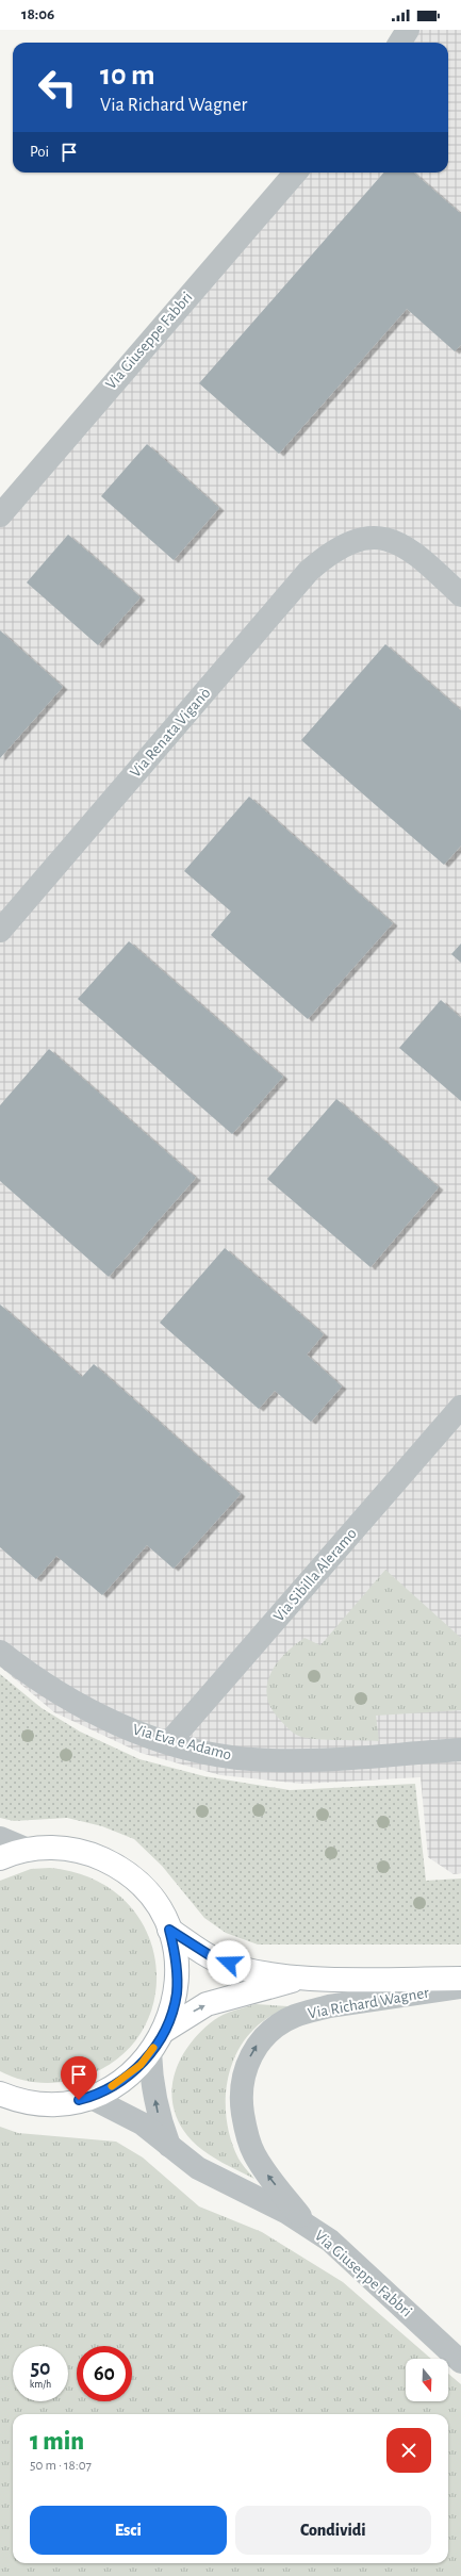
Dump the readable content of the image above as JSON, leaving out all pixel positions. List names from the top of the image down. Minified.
{"streets":{"main road":["Via Richard Wagner"],"street":["Via Giuseppe Fabbri","Via Renata Viganò","Via Sibilla Aleramo","Via Eva e Adamo"]},"crossings":[["Via Giuseppe Fabbri","Via Richard Wagner"],["Via Sibilla Aleramo","Via Eva e Adamo"]],"north":"bottom","page":{"status":"18:06","turn":["10 m","Via Richard Wagner"],"then":"Poi","speed":"50 km/h","limit":"60","heading":["1 min","50 m · 18:07"],"buttons":["Esci","Condividi"]}}
